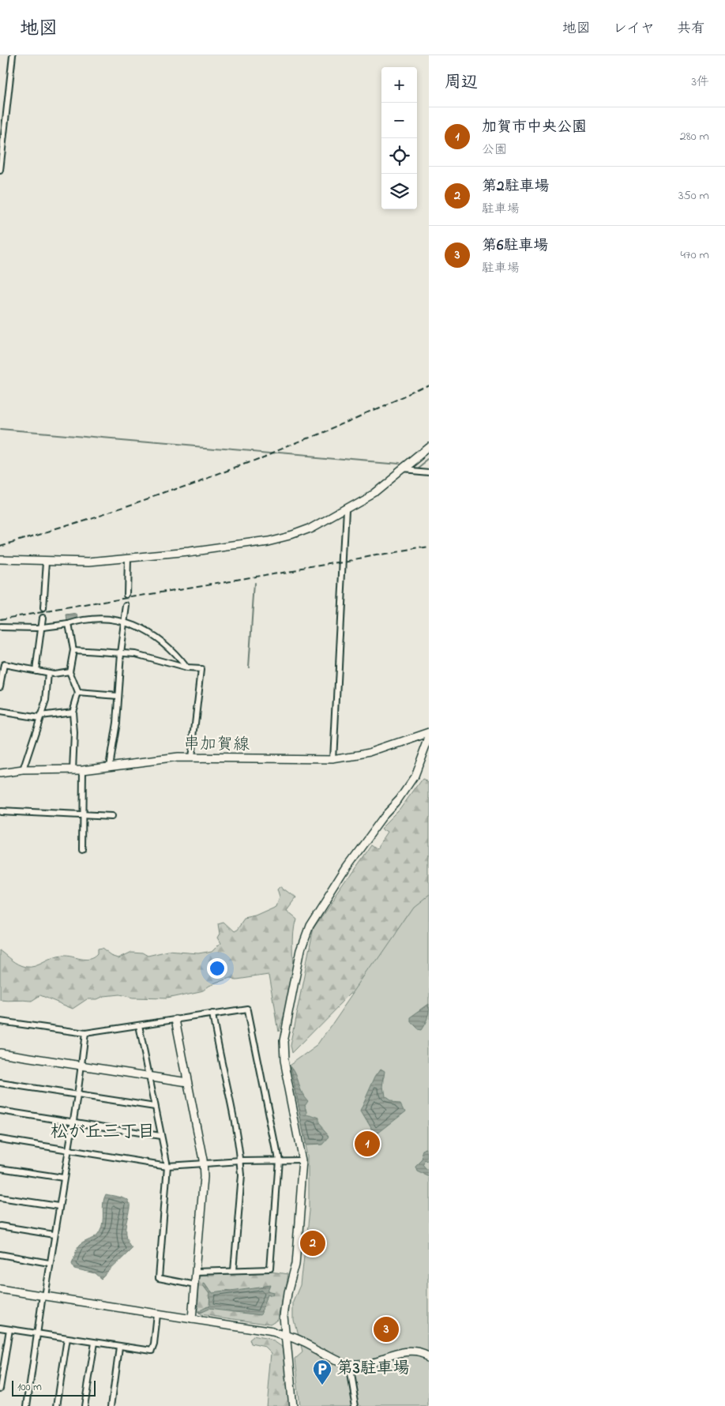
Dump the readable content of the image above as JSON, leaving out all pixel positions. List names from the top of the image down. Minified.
{"streets":{"street":["串加賀線"]},"districts":["松が丘三丁目"],"places":{"parking":["第3駐車場"]},"scale_bar":"100 m","page":{"header":"地図","nav":["地図","レイヤ","共有"],"heading":["周辺","3件"],"map_buttons":["+","−"],"list":[{"mark":"1","name":"加賀市中央公園","note":"公園","value":"280 m"},{"mark":"2","name":"第2駐車場","note":"駐車場","value":"350 m"},{"mark":"3","name":"第6駐車場","note":"駐車場","value":"470 m"}],"pins":["1","2","3"],"scale":"100 m"}}
